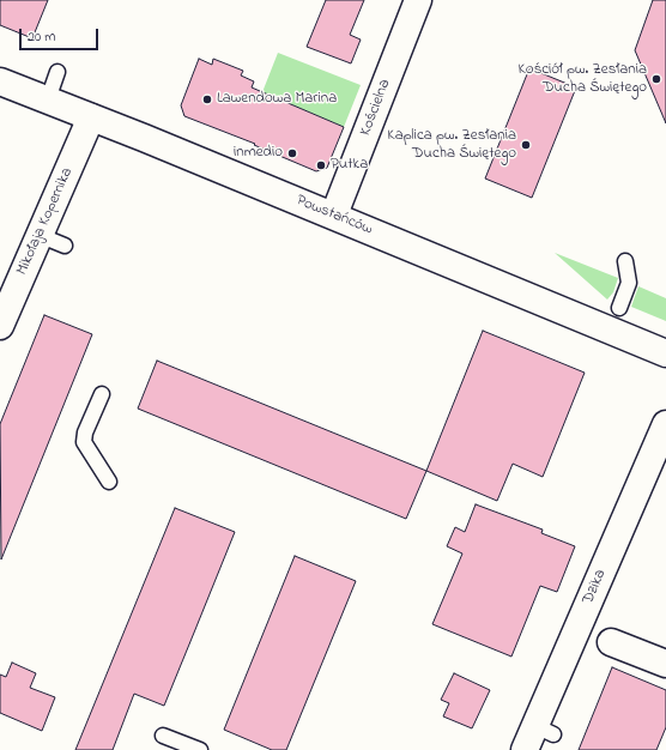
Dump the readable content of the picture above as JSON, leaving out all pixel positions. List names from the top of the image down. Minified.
{"streets":{"street":["Kościelna","Powstańców","Mikołaja Kopernika","Dzika"]},"crossings":[["Kościelna","Powstańców"],["Powstańców","Mikołaja Kopernika"]],"places":["Kościół pw. Zesłania Ducha Świętego","Lawendowa Marina","Kaplica pw. Zesłania Ducha Świętego","inmedio","Putka"],"scale_bar":"20 m"}
